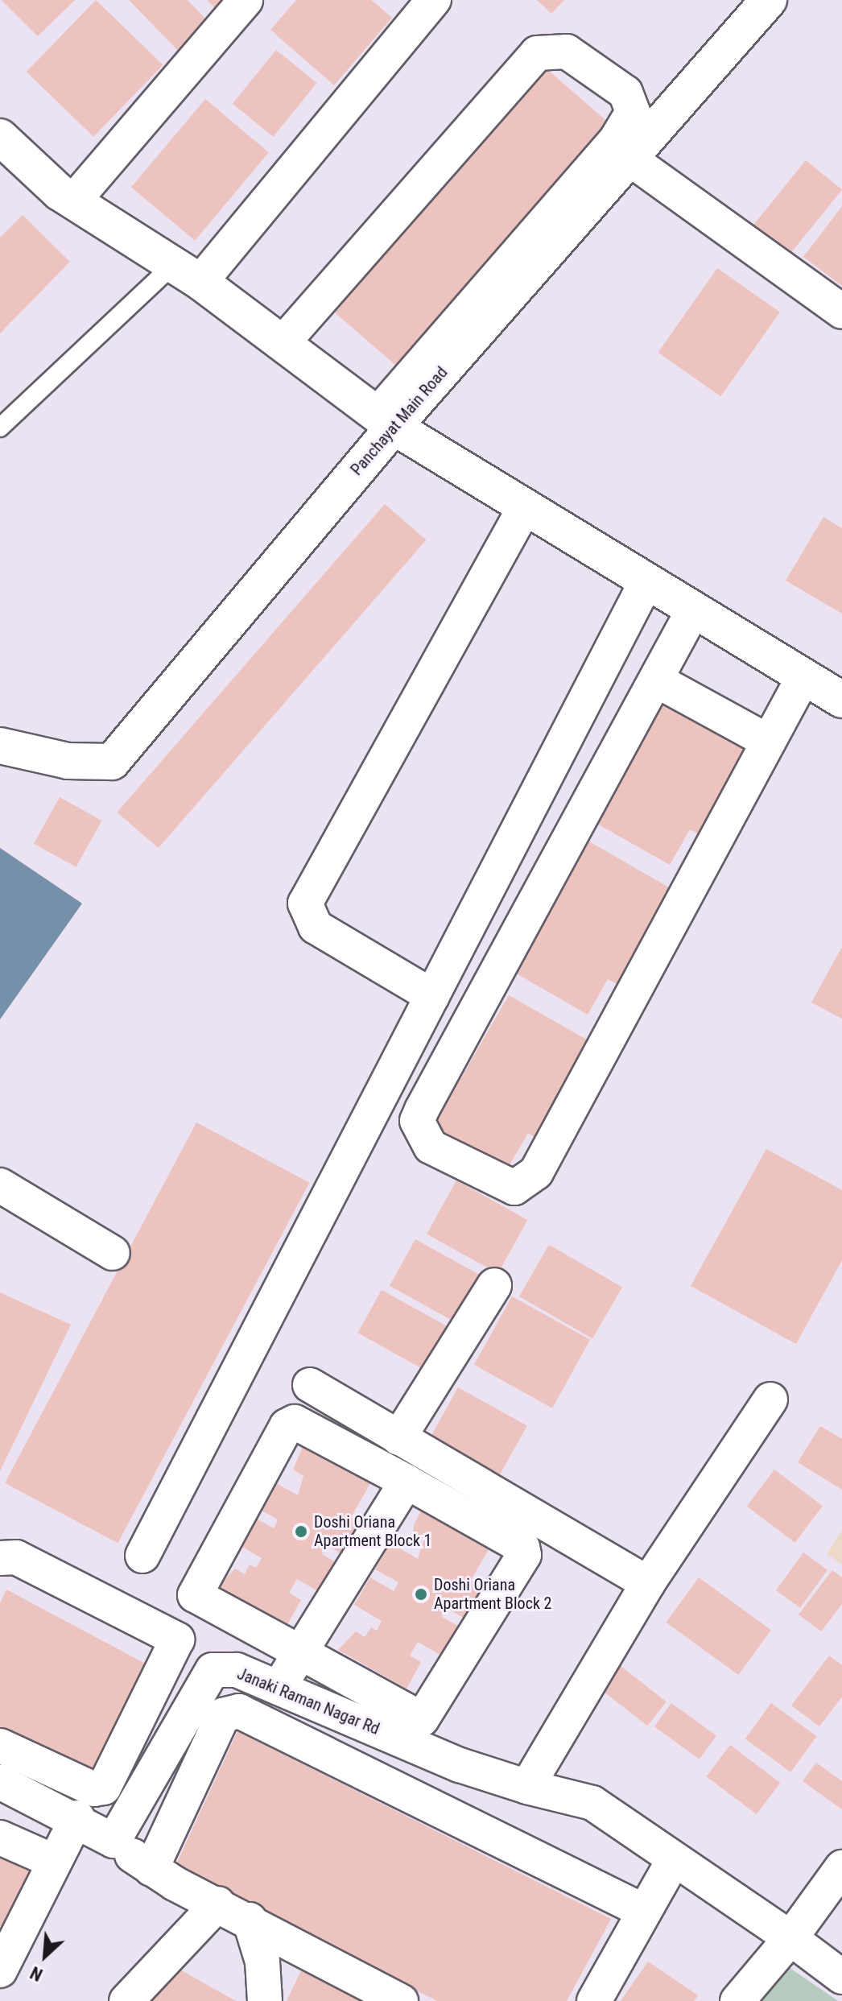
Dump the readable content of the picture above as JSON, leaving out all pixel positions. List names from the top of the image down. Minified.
{"streets":{"street":["Panchayat Main Road","Janaki Raman Nagar Rd"]},"places":["Doshi Oriana Apartment Block 1","Doshi Oriana Apartment Block 2"],"north":"bottom left"}
